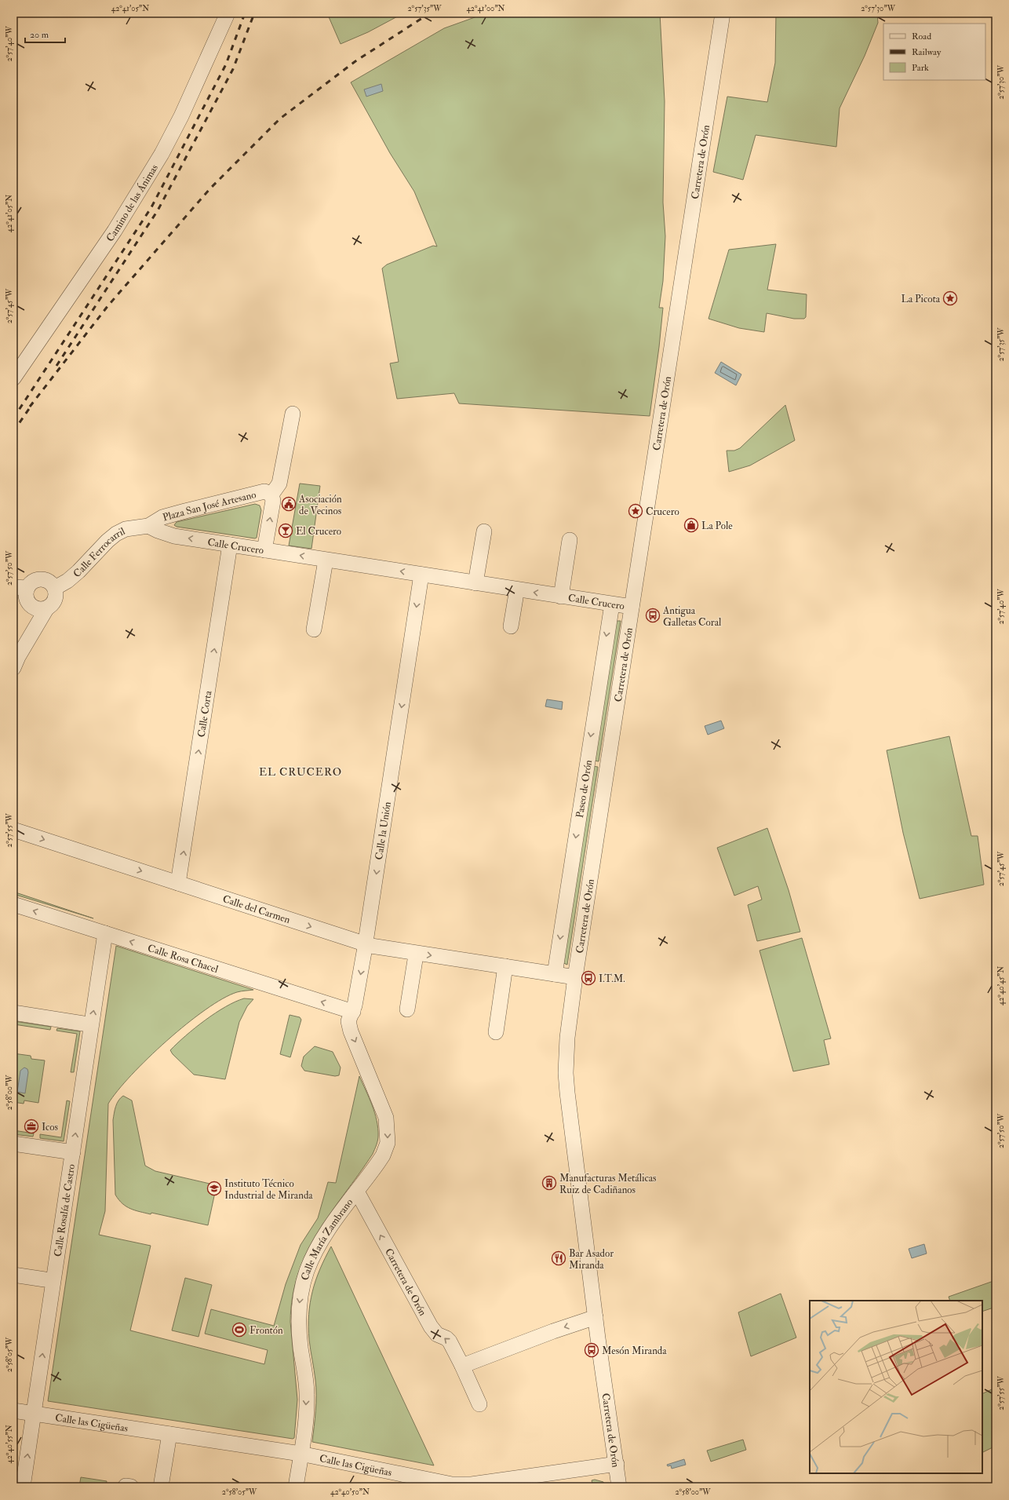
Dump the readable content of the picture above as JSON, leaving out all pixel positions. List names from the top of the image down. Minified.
{"streets":{"street":["Carretera de Orón","Camino de las Ánimas","Plaza San José Artesano","Calle Crucero","Calle Ferrocarril","Calle Corta","Paseo de Orón","Calle la Unión","Calle del Carmen","Calle Rosa Chacel","Calle Rosalía de Castro","Calle María Zambrano","Calle las Cigüeñas"]},"crossings":[["Carretera de Orón","Calle Crucero"],["Carretera de Orón","Calle del Carmen"],["Carretera de Orón","Calle María Zambrano"],["Carretera de Orón","Calle las Cigüeñas"],["Plaza San José Artesano","Calle Crucero"],["Plaza San José Artesano","Calle Ferrocarril"],["Calle Crucero","Calle Ferrocarril"],["Calle Crucero","Calle Corta"],["Calle Crucero","Paseo de Orón"],["Calle Crucero","Calle la Unión"],["Calle Corta","Calle del Carmen"],["Paseo de Orón","Calle del Carmen"],["Calle la Unión","Calle del Carmen"],["Calle la Unión","Calle Rosa Chacel"],["Calle la Unión","Calle María Zambrano"],["Calle Rosa Chacel","Calle Rosalía de Castro"],["Calle Rosa Chacel","Calle María Zambrano"],["Calle Rosalía de Castro","Calle las Cigüeñas"],["Calle María Zambrano","Calle las Cigüeñas"]],"one_way":["Calle Crucero","Calle Corta","Paseo de Orón","Calle del Carmen","Calle Rosa Chacel","Calle Rosalía de Castro","Calle María Zambrano"],"districts":["EL CRUCERO"],"places":{"place":["La Picota","Crucero"],"public building":["Asociación de Vecinos"],"shop":["La Pole"],"bar":["El Crucero"],"bus stop":["Antigua Galletas Coral","I.T.M.","Mesón Miranda"],"office":["Icos"],"building":["Manufacturas Metálicas Ruiz de Cadiñanos"],"school or university":["Instituto Técnico Industrial de Miranda"],"restaurant":["Bar Asador Miranda"],"sports":["Frontón"]},"legend":["Road","Railway","Park"],"scale_bar":"20 m","coordinates":["42°41'05\"N","2°57'35\"W","42°41'00\"N","2°57'30\"W","2°57'40\"W","2°57'45\"W","2°57'50\"W","2°57'55\"W","42°40'45\"N","2°58'00\"W","2°58'05\"W","42°40'55\"N","42°40'50\"N"]}
